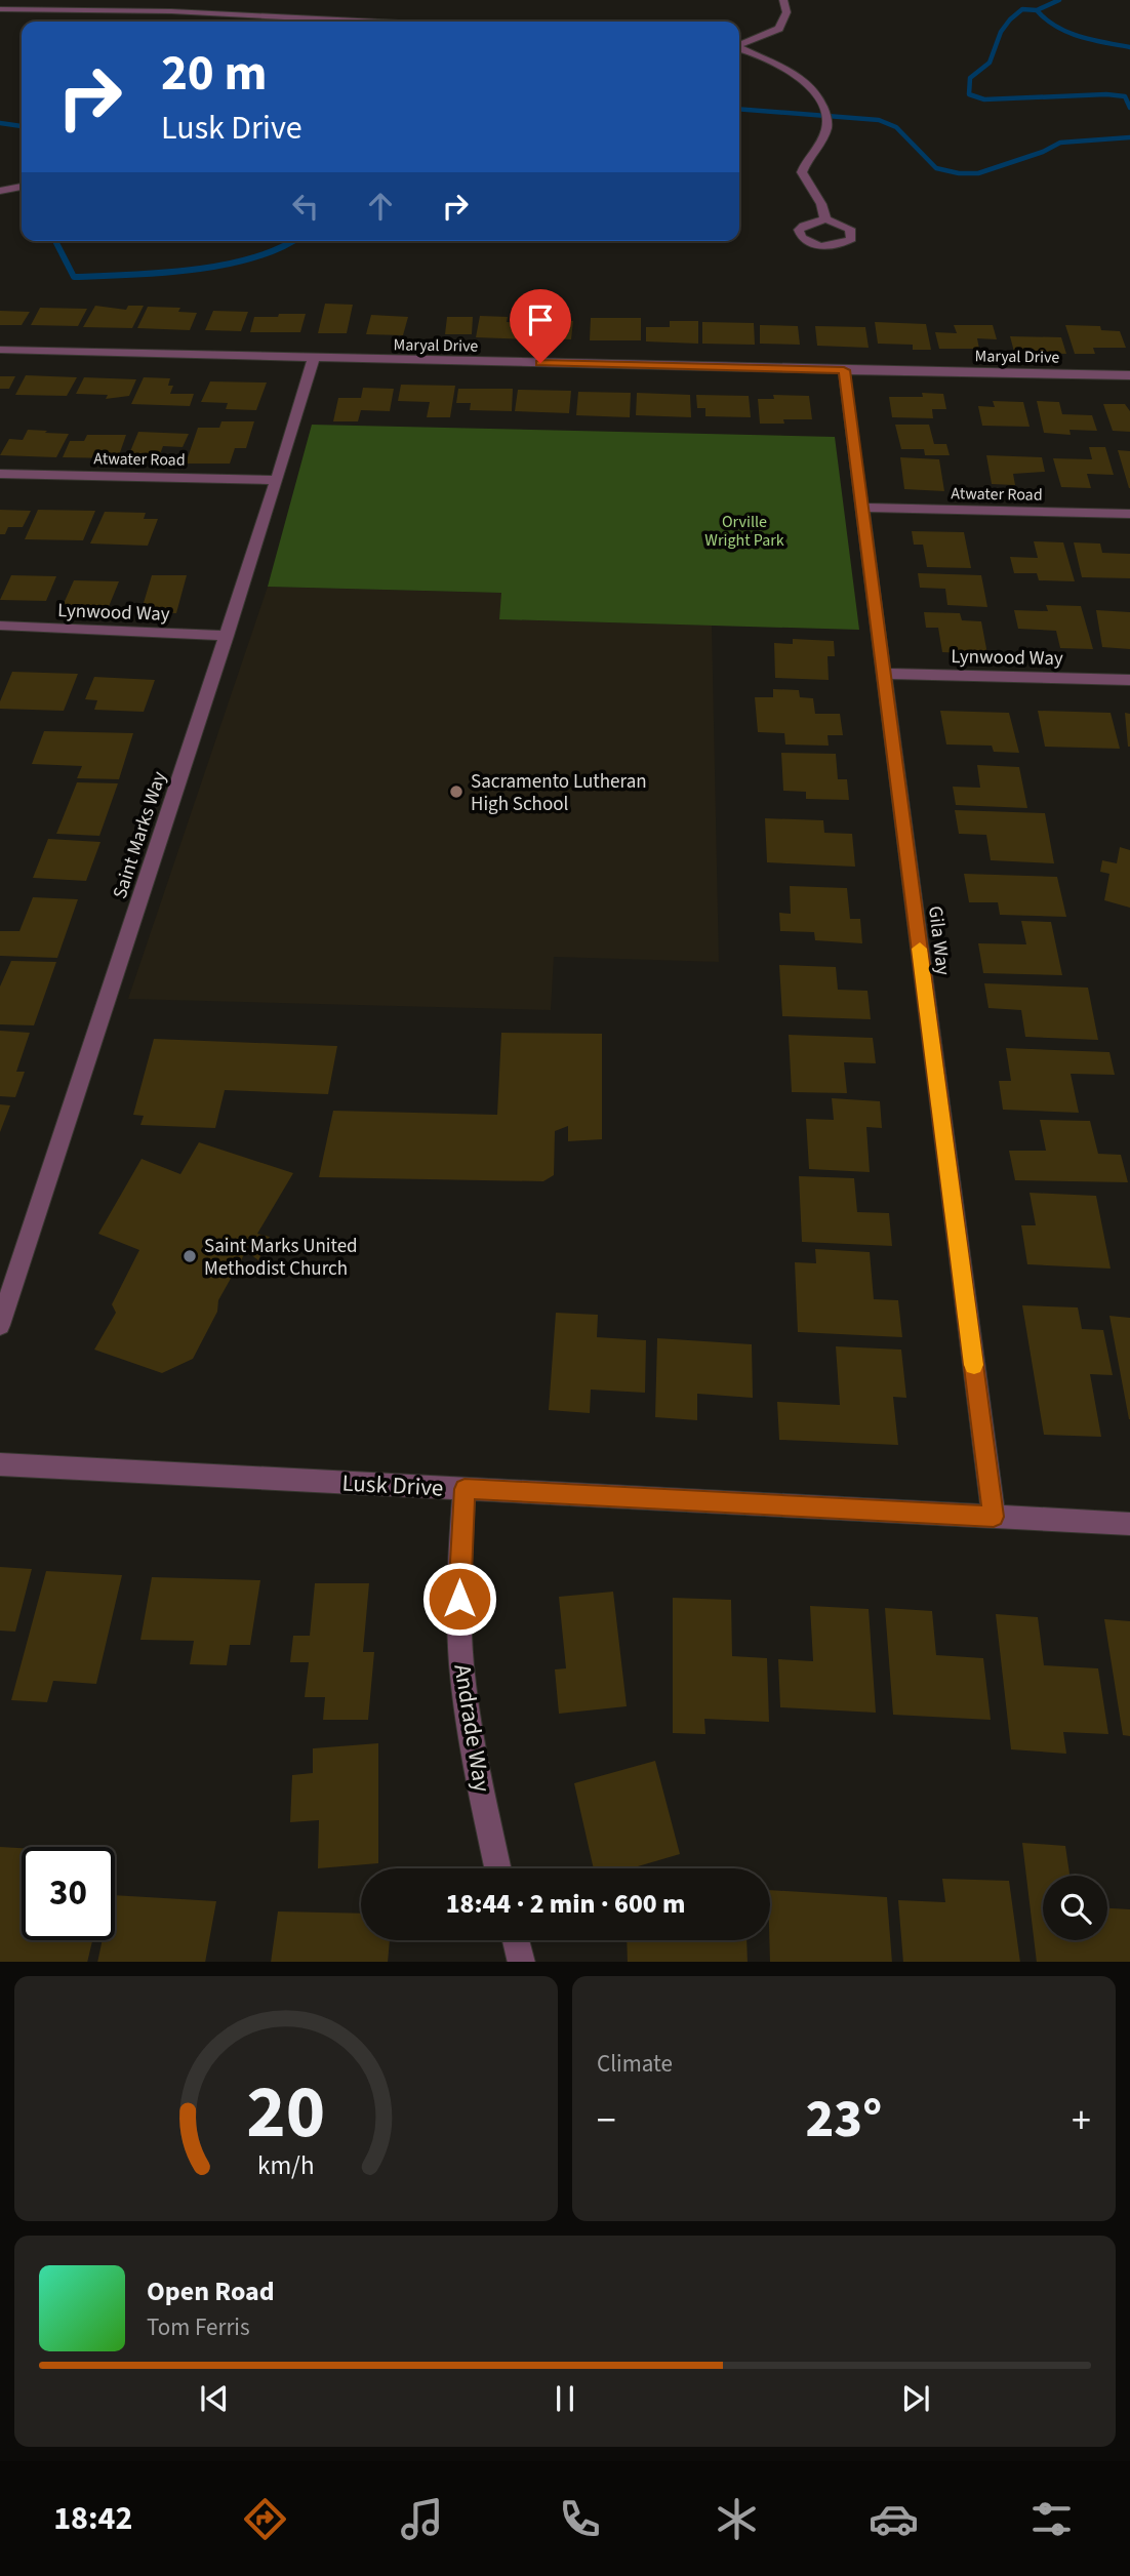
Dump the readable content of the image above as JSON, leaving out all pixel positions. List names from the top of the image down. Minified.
{"streets":{"street":["Maryal Drive","Atwater Road","Lynwood Way","Saint Marks Way","Gila Way","Lusk Drive","Andrade Way"]},"crossings":[["Maryal Drive","Saint Marks Way"],["Maryal Drive","Gila Way"],["Atwater Road","Saint Marks Way"],["Atwater Road","Gila Way"],["Lynwood Way","Saint Marks Way"],["Lynwood Way","Gila Way"],["Gila Way","Lusk Drive"],["Lusk Drive","Andrade Way"]],"parks":["Orville Wright Park"],"places":["Sacramento Lutheran High School","Saint Marks United Methodist Church"],"page":{"turn":["20 m","Lusk Drive"],"limit":"30","trip":"18:44 · 2 min · 600 m","tile":"Climate","heat":["−","23°","+"],"song":["Open Road","Tom Ferris"],"tabs":"18:42","gauge":["20","km/h"]}}
